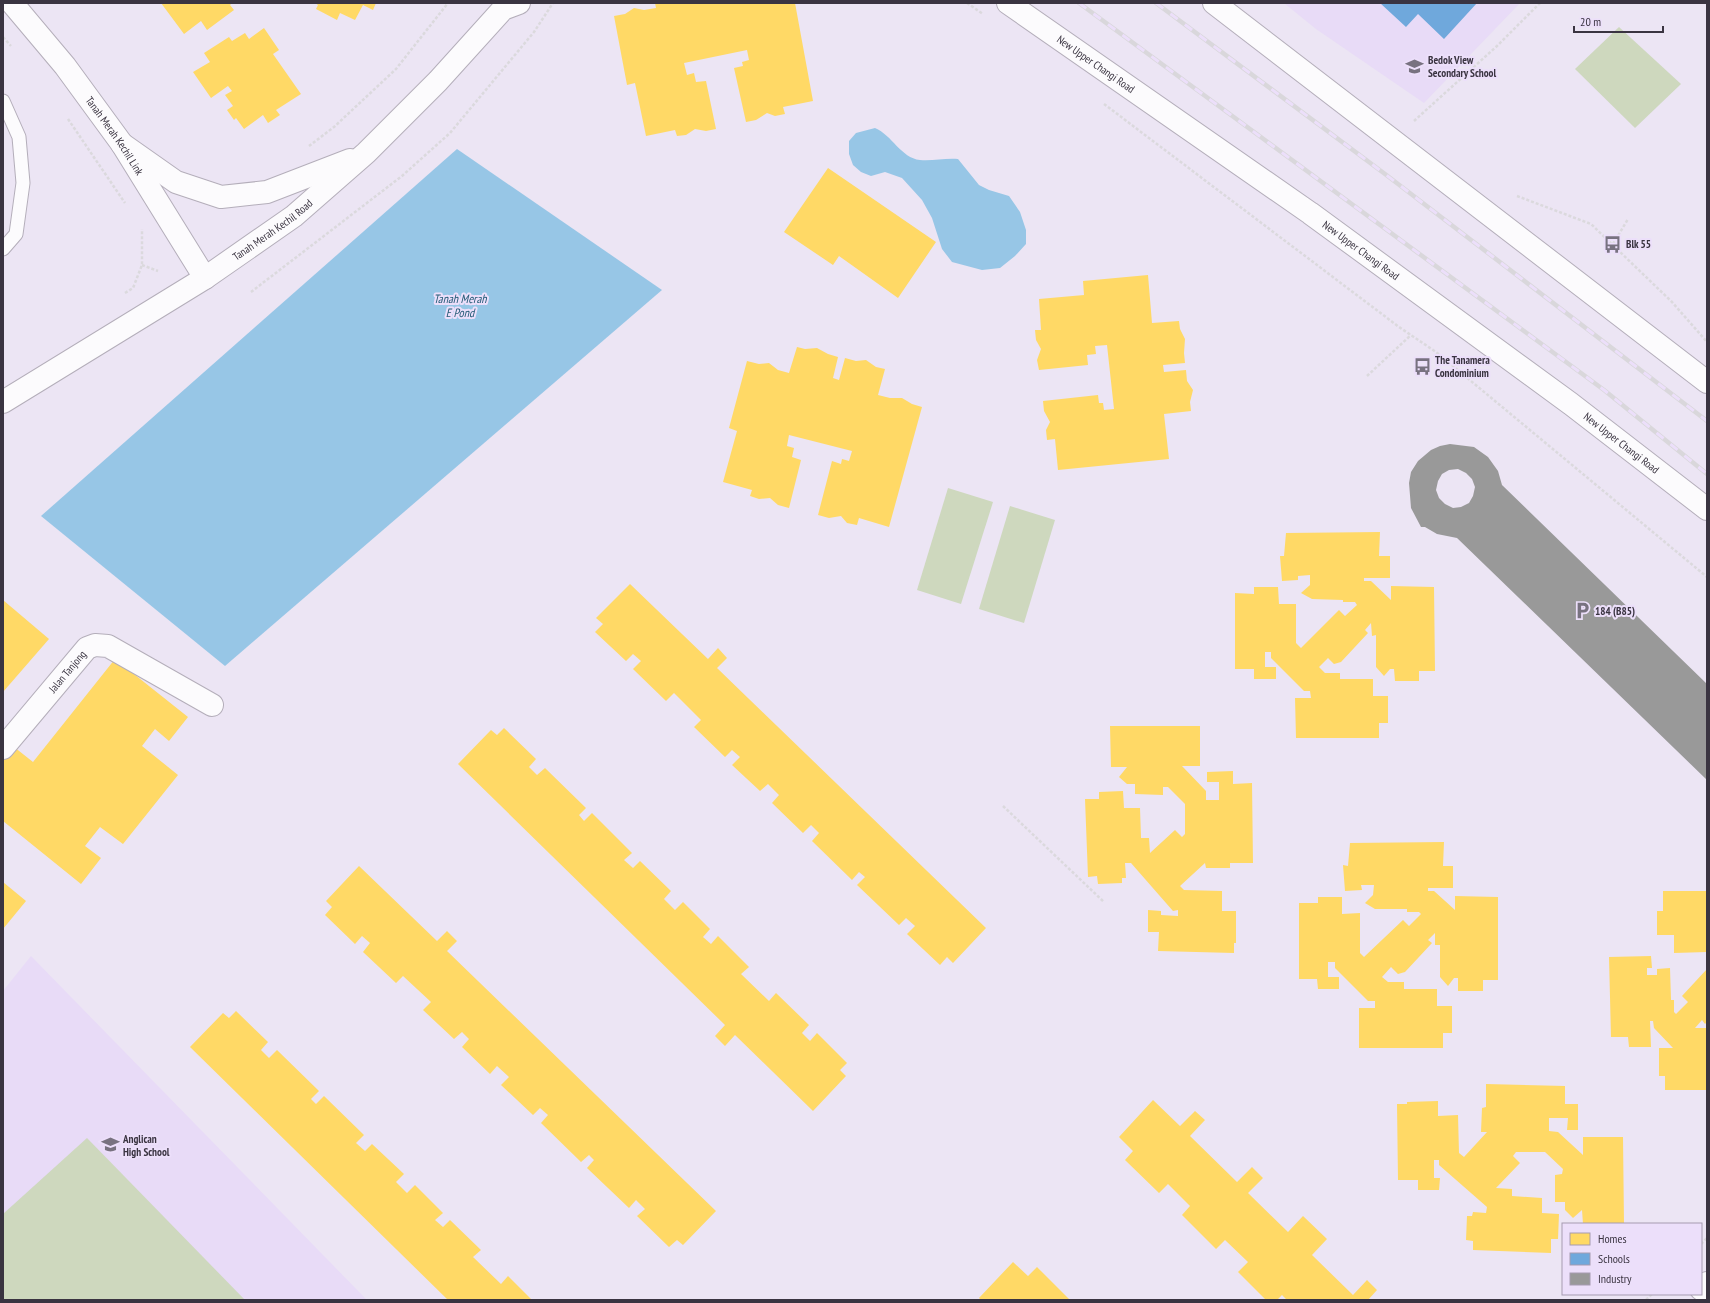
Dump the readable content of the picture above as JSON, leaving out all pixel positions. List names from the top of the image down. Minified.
{"streets":{"street":["New Upper Changi Road","Tanah Merah Kechil Link","Tanah Merah Kechil Road","Jalan Tanjong"]},"crossings":[["Tanah Merah Kechil Link","Tanah Merah Kechil Road"]],"water":["Tanah Merah E Pond"],"places":{"school or university":["Bedok View Secondary School","Anglican High School"],"bus stop":["Blk 55","The Tanamera Condominium"],"parking":["184 (B85)"]},"legend":["Homes","Schools","Industry"],"scale_bar":"20 m"}
